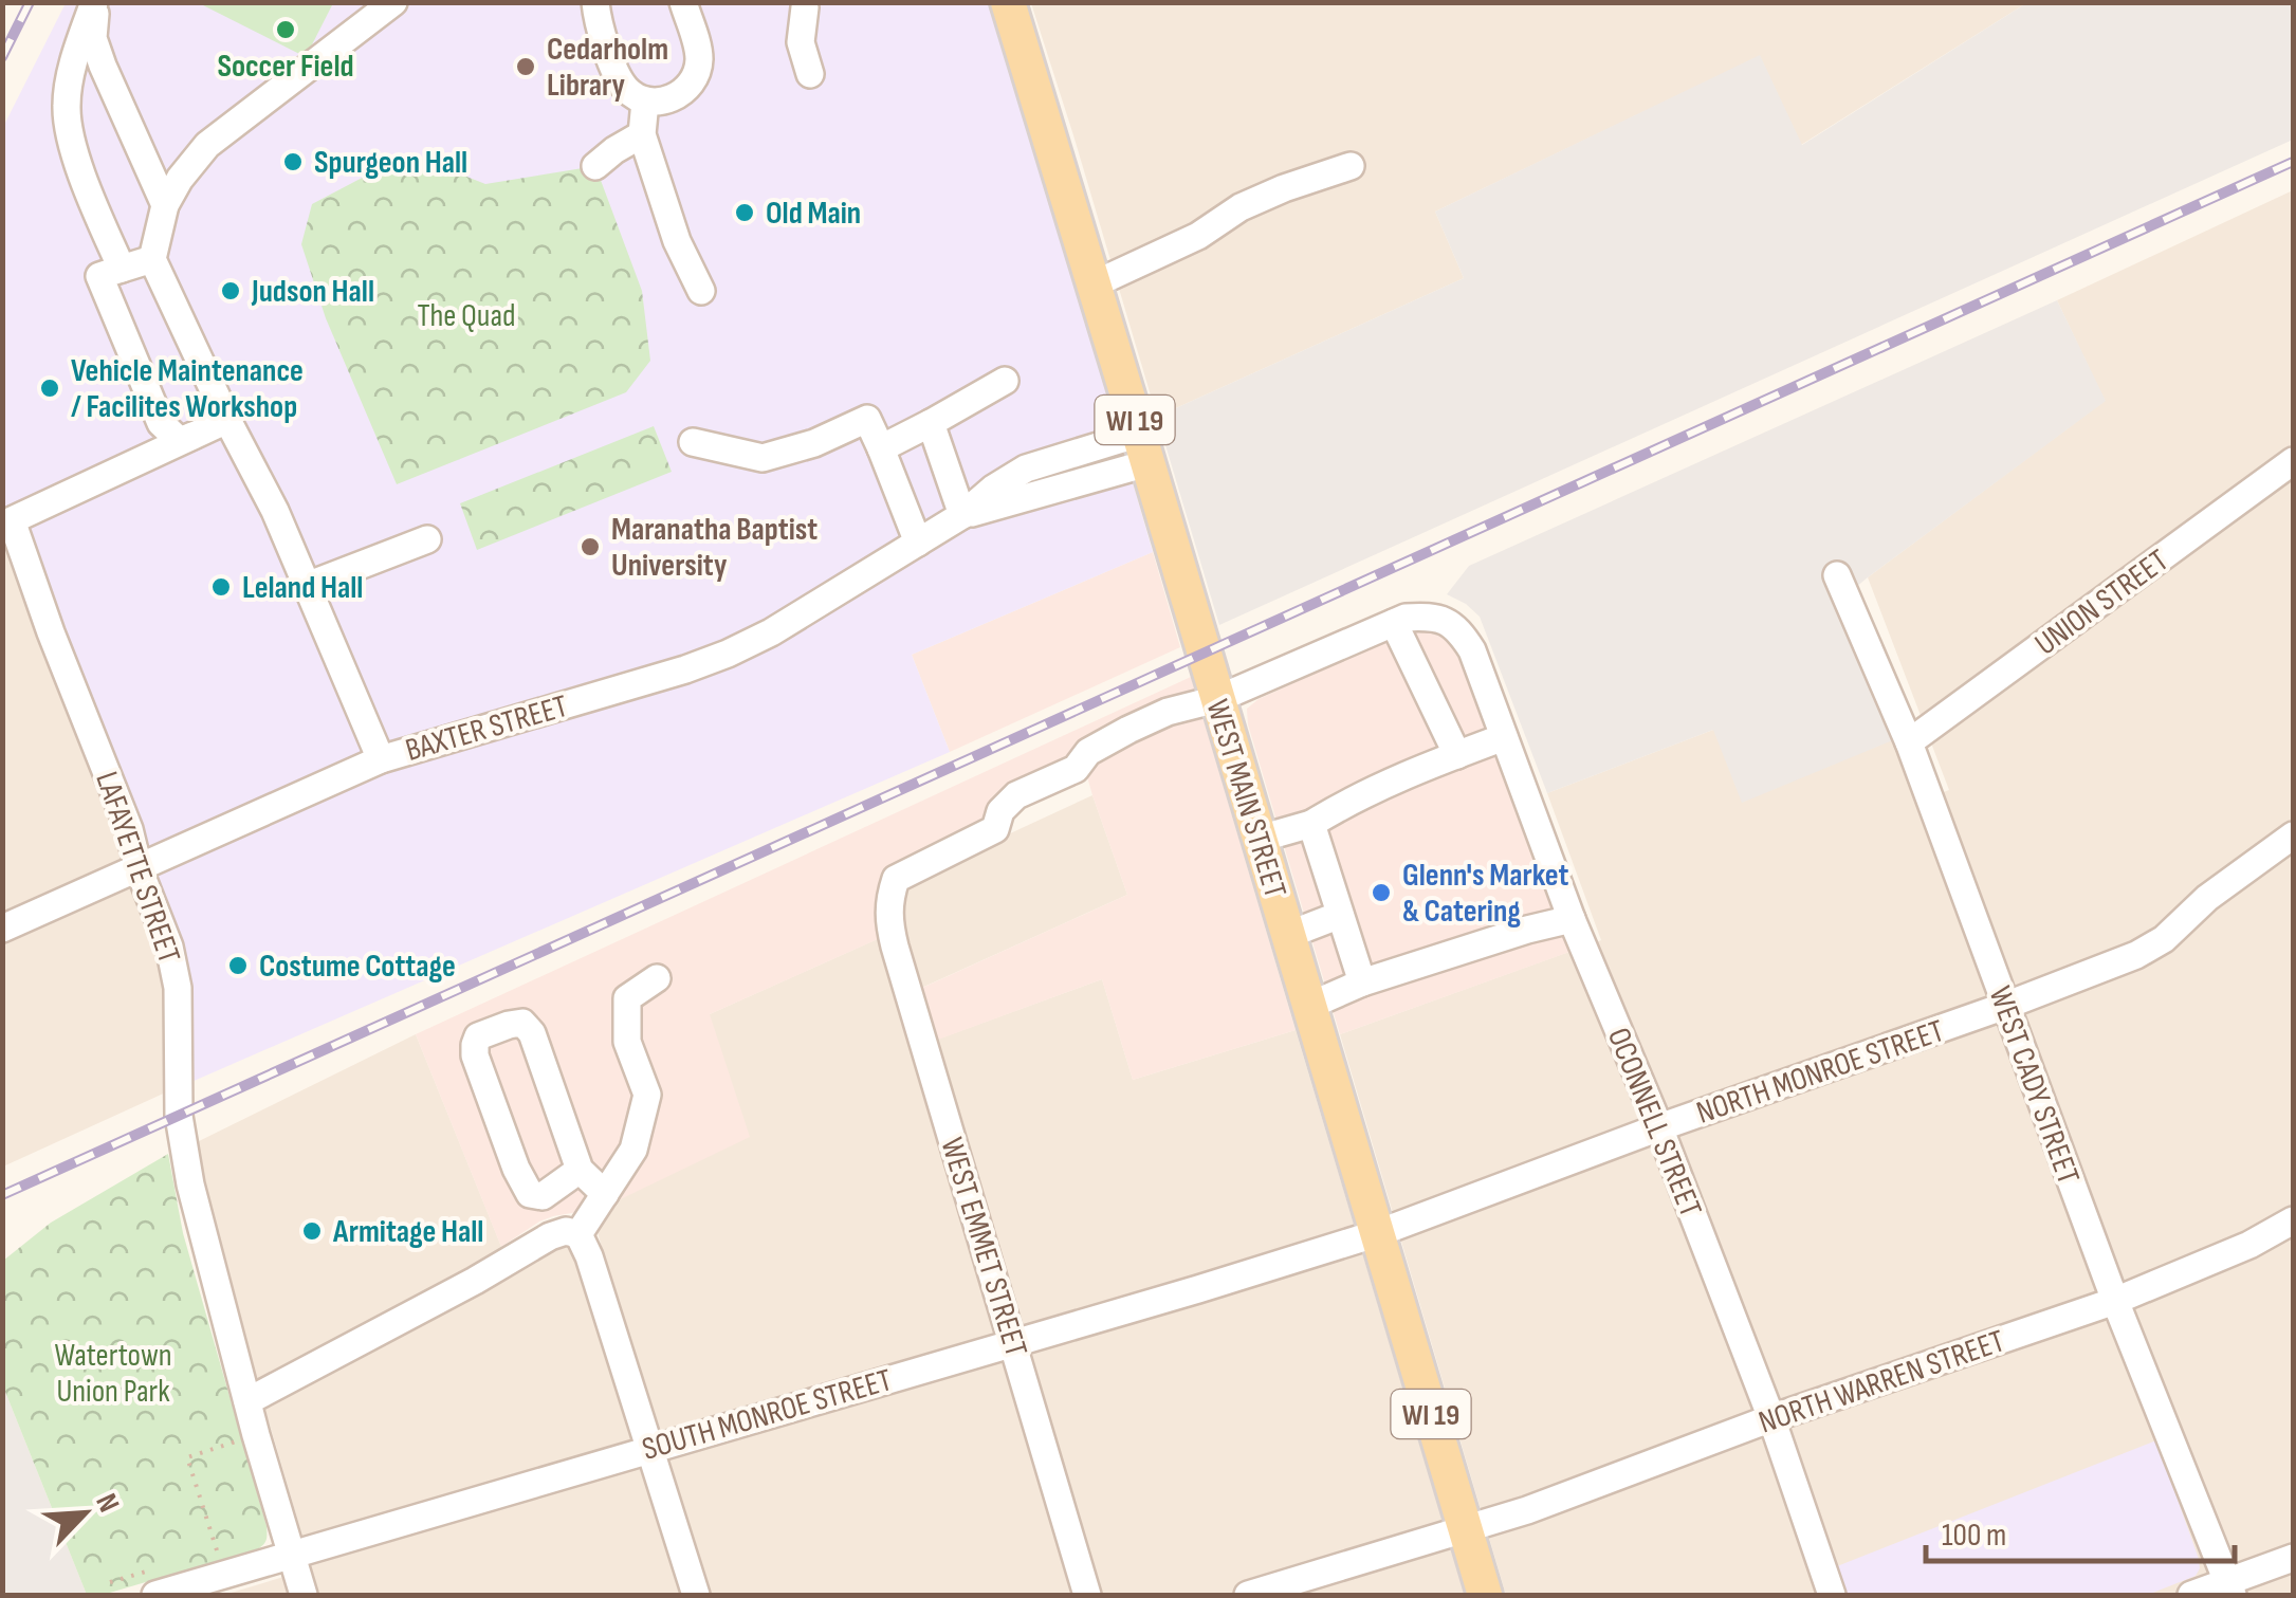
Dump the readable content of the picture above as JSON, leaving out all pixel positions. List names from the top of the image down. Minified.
{"streets":{"main road":["WI 19","WEST MAIN STREET"],"street":["UNION STREET","BAXTER STREET","LAFAYETTE STREET","NORTH MONROE STREET","WEST CADY STREET","OCONNELL STREET","WEST EMMET STREET","NORTH WARREN STREET","SOUTH MONROE STREET"]},"crossings":[["UNION STREET","WEST CADY STREET"],["BAXTER STREET","WEST MAIN STREET"],["BAXTER STREET","LAFAYETTE STREET"],["WEST MAIN STREET","NORTH MONROE STREET"],["WEST MAIN STREET","WEST EMMET STREET"],["WEST MAIN STREET","NORTH WARREN STREET"],["WEST MAIN STREET","SOUTH MONROE STREET"],["LAFAYETTE STREET","SOUTH MONROE STREET"],["NORTH MONROE STREET","WEST CADY STREET"],["NORTH MONROE STREET","OCONNELL STREET"],["NORTH MONROE STREET","SOUTH MONROE STREET"],["WEST CADY STREET","NORTH WARREN STREET"],["OCONNELL STREET","NORTH WARREN STREET"],["WEST EMMET STREET","SOUTH MONROE STREET"]],"parks":["The Quad","Watertown Union Park"],"places":["Soccer Field","Cedarholm Library","Spurgeon Hall","Old Main","Judson Hall","Vehicle Maintenance / Facilites Workshop","Maranatha Baptist University","Leland Hall","Glenn's Market & Catering","Costume Cottage","Armitage Hall"],"scale_bar":"100 m","north":"top right"}
